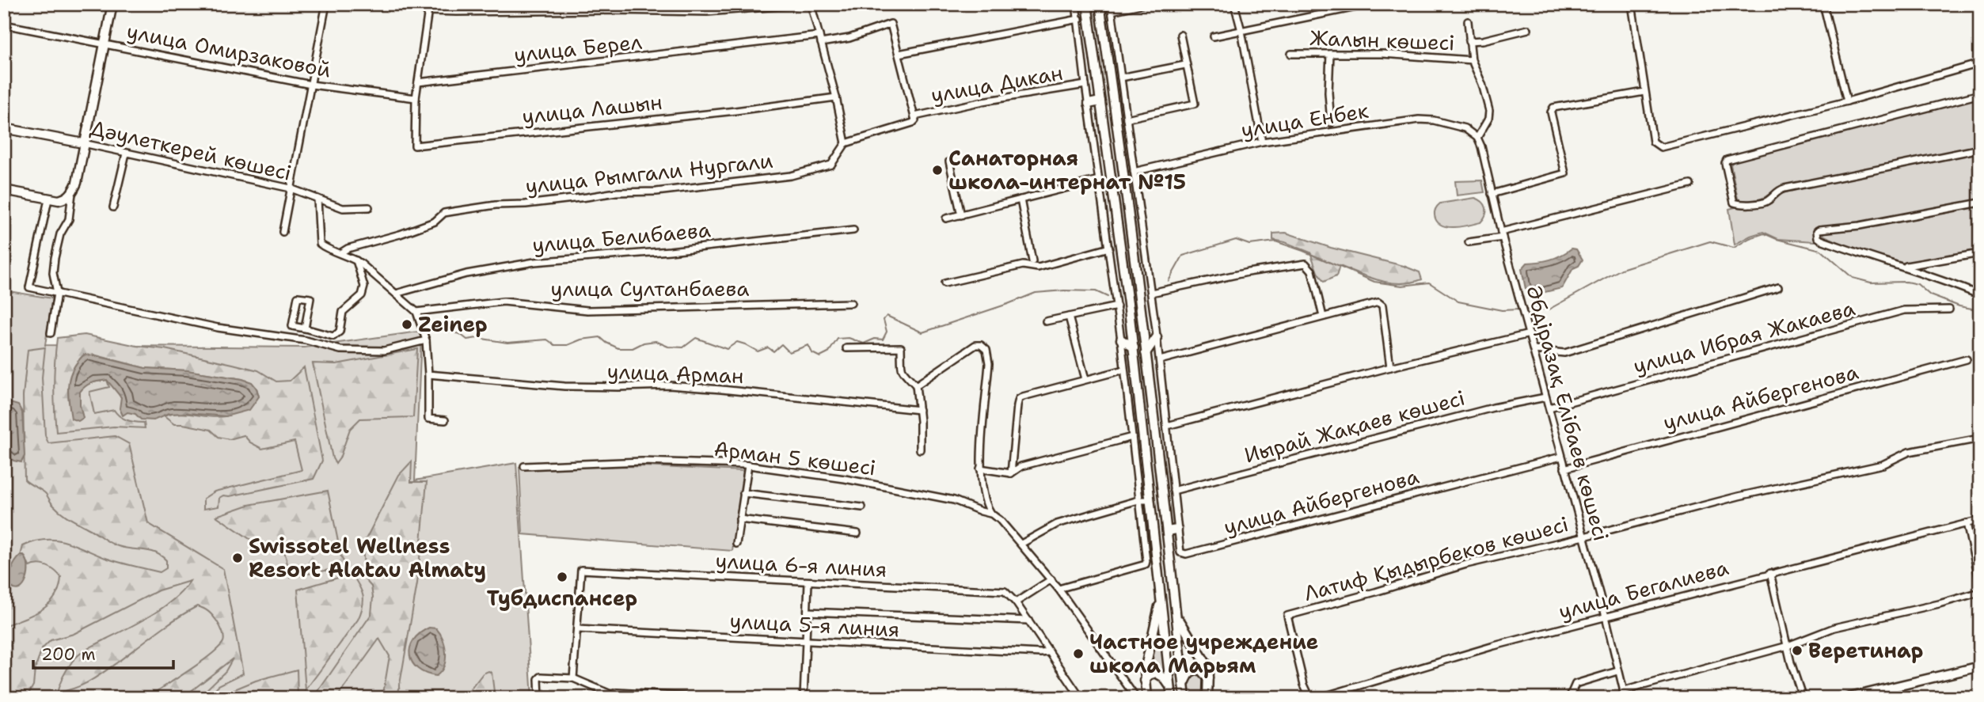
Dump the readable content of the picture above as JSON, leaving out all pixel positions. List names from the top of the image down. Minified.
{"streets":{"main road":["Дәулеткерей көшесі"],"street":["Жалын көшесі","улица Берел","улица Омирзаковой","улица Дикан","улица Лашын","улица Енбек","улица Рымгали Нургали","улица Белибаева","улица Султанбаева","улица Ибрая Жакаева","улица Арман","улица Айбергенова","Әбдіразақ Елібаев көшесі","Иырай Жақаев көшесі","Арман 5 көшесі","Латиф Қыдырбеков көшесі","улица 6-я линия","улица Бегалиева","улица 5-я линия"]},"crossings":[["улица Берел","улица Дикан"],["улица Берел","улица Лашын"],["улица Омирзаковой","улица Лашын"],["улица Дикан","улица Рымгали Нургали"],["улица Енбек","Әбдіразақ Елібаев көшесі"],["улица Ибрая Жакаева","Әбдіразақ Елібаев көшесі"],["улица Айбергенова","Әбдіразақ Елібаев көшесі"],["Әбдіразақ Елібаев көшесі","Иырай Жақаев көшесі"],["Әбдіразақ Елібаев көшесі","Латиф Қыдырбеков көшесі"],["Әбдіразақ Елібаев көшесі","улица Бегалиева"],["улица 6-я линия","улица 5-я линия"]],"places":["Санаторная школа-интернат №15","Zeinep","Swissotel Wellness Resort Alatau Almaty","Тубдиспансер","Веретинар","Частное учреждение школа Марьям"],"scale_bar":"200 m"}
